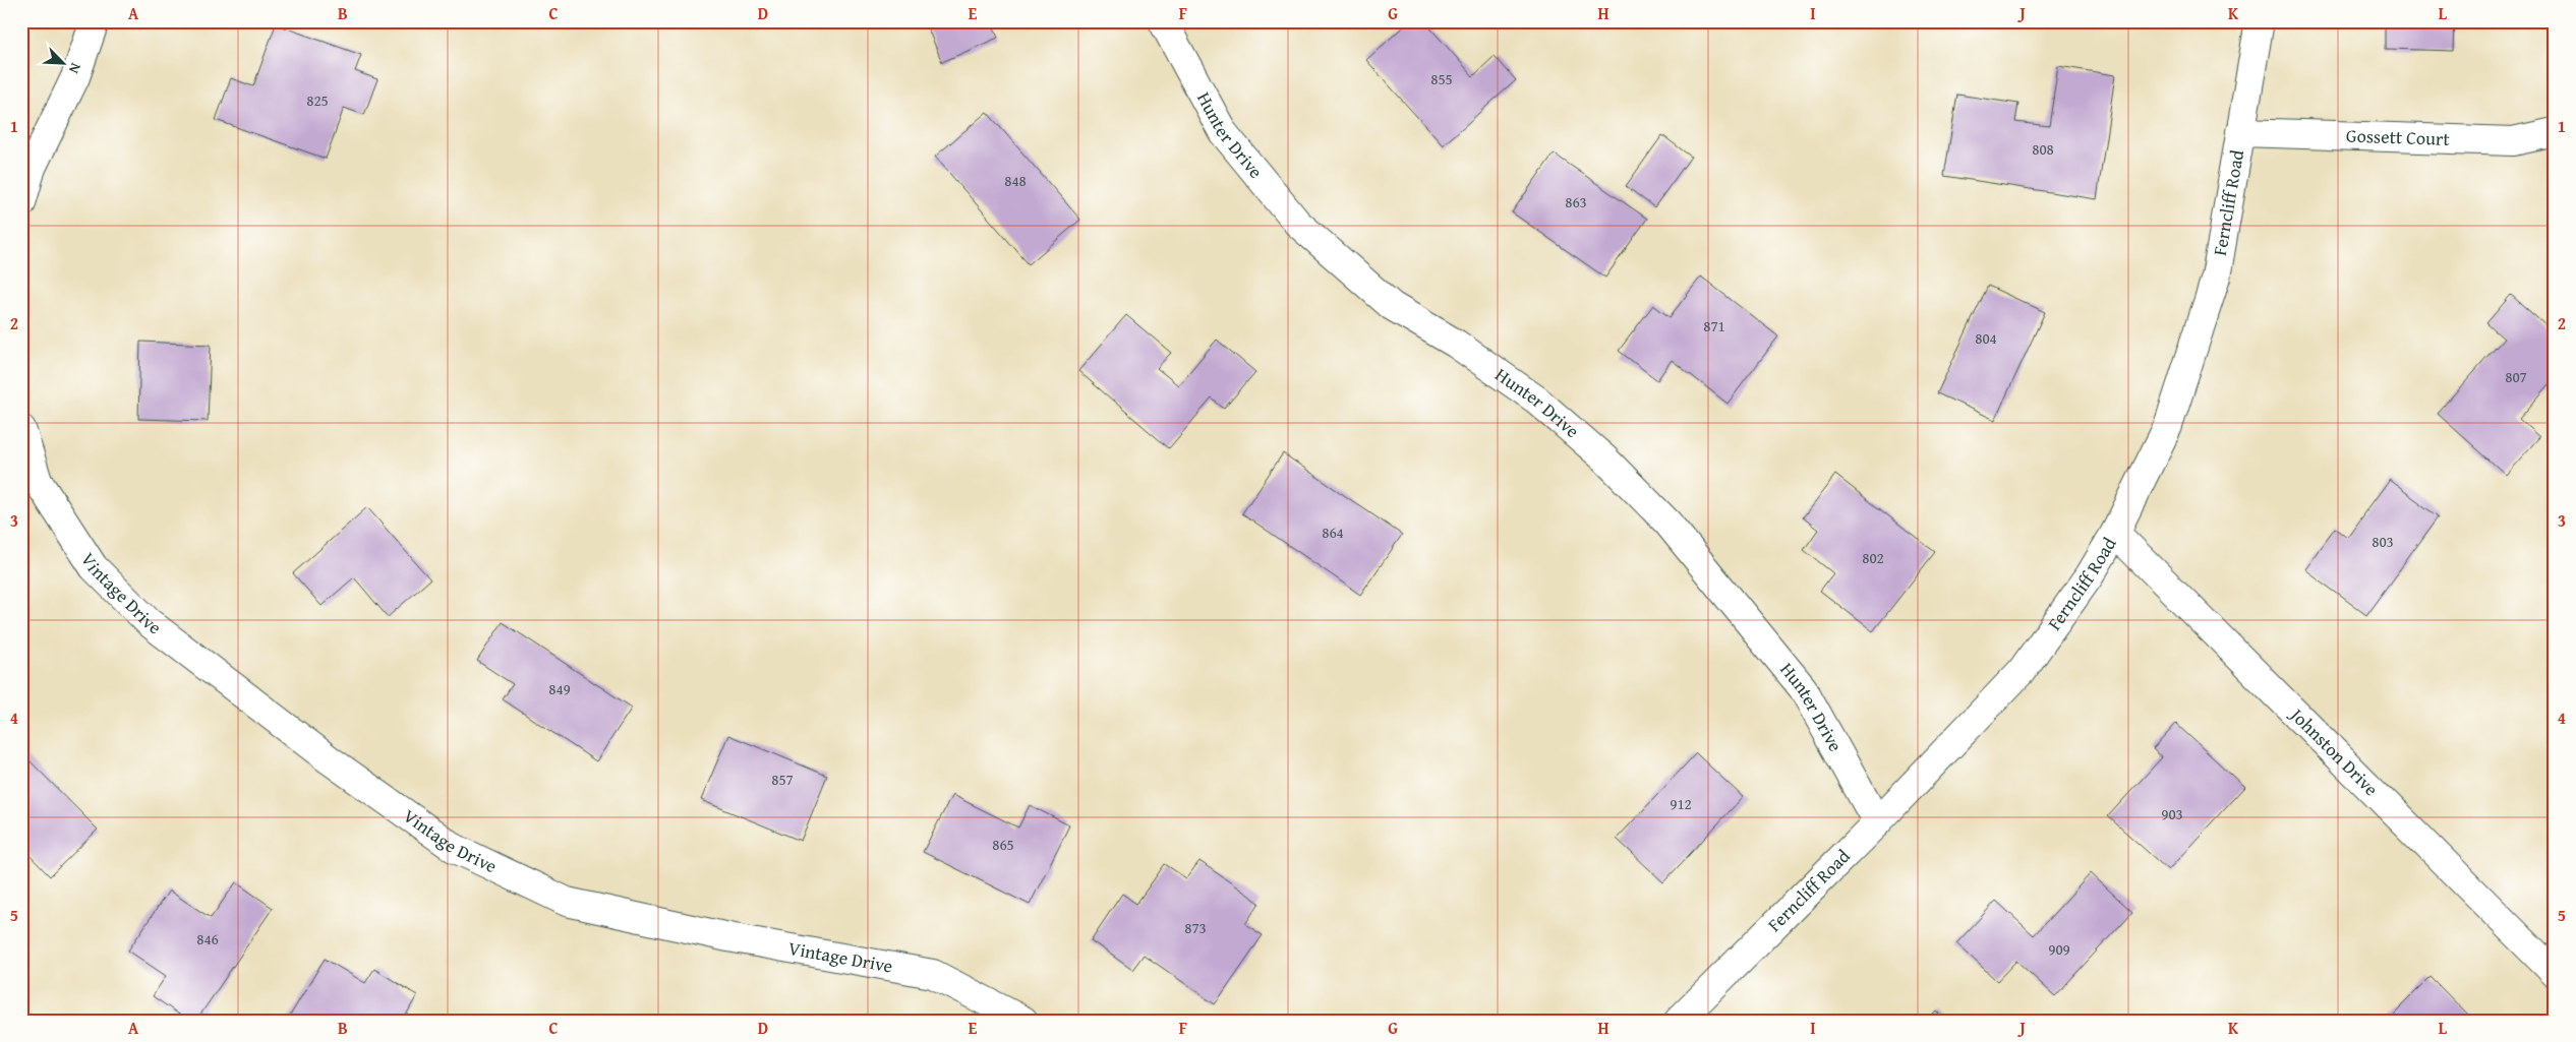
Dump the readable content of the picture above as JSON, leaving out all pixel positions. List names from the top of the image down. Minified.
{"streets":{"street":["Hunter Drive","Gossett Court","Ferncliff Road","Vintage Drive","Johnston Drive"]},"crossings":[["Hunter Drive","Ferncliff Road"],["Gossett Court","Ferncliff Road"],["Ferncliff Road","Johnston Drive"]],"house_numbers":["855","825","808","848","863","871","804","807","864","803","802","849","857","912","903","865","873","846","909"],"north":"bottom right","grid":{"columns":["A","B","C","D","E","F","G","H","I","J","K","L"],"rows":["1","2","3","4","5"]}}
